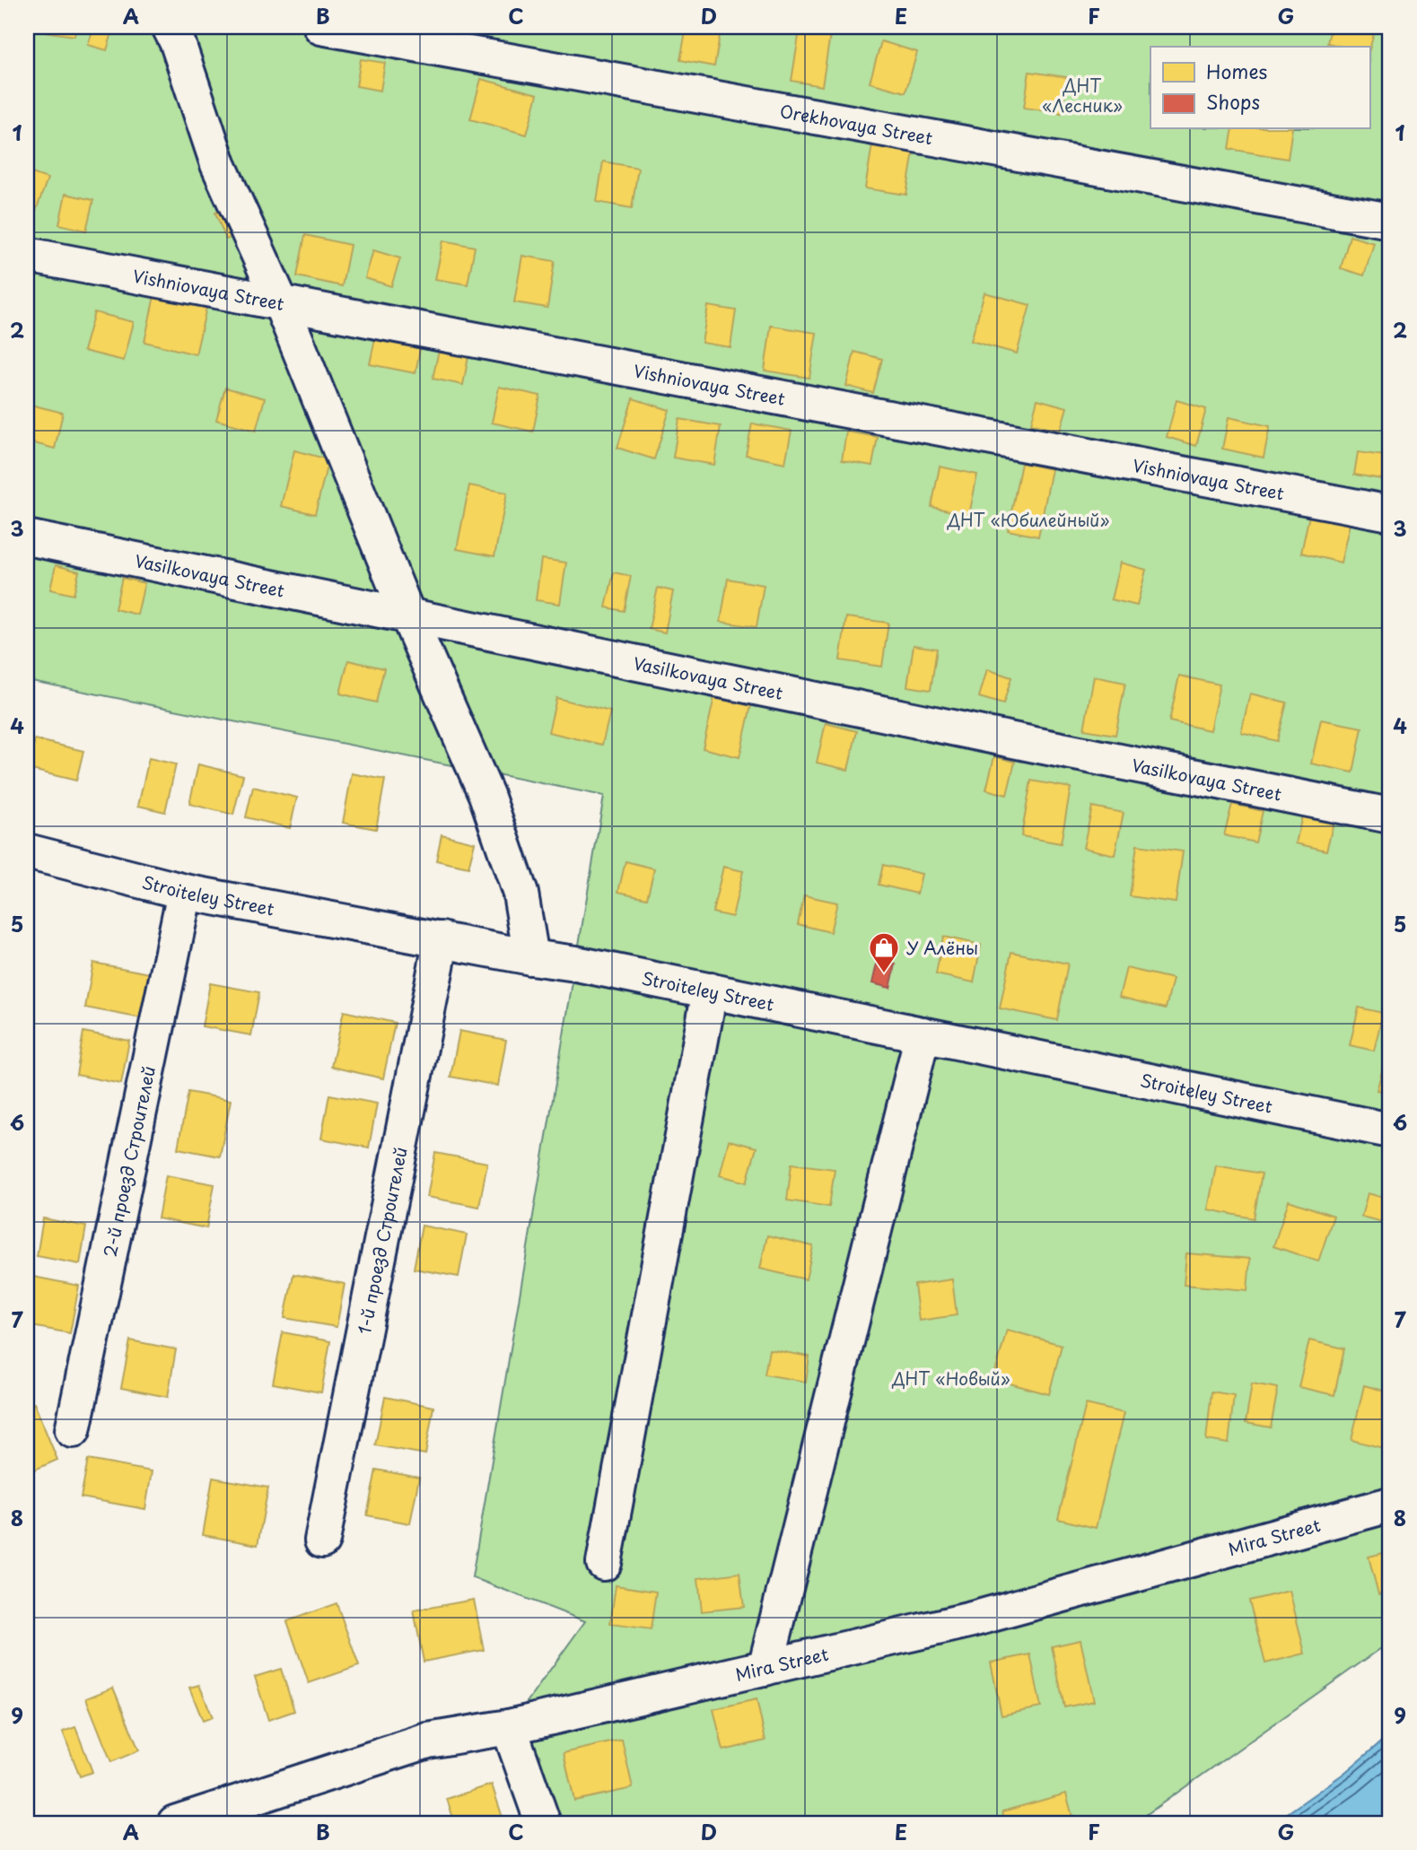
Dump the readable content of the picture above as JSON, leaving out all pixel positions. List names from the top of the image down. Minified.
{"streets":{"street":["Orekhovaya Street","Vishniovaya Street","Vasilkovaya Street","Stroiteley Street","2-й проезд Строителей","1-й проезд Строителей","Mira Street"]},"crossings":[["Stroiteley Street","2-й проезд Строителей"],["Stroiteley Street","1-й проезд Строителей"]],"parks":["ДНТ «Лесник»","ДНТ «Юбилейный»","ДНТ «Новый»"],"places":{"shop":["У Алёны"]},"legend":["Homes","Shops"],"grid":{"columns":["A","B","C","D","E","F","G"],"rows":["1","2","3","4","5","6","7","8","9"]}}
